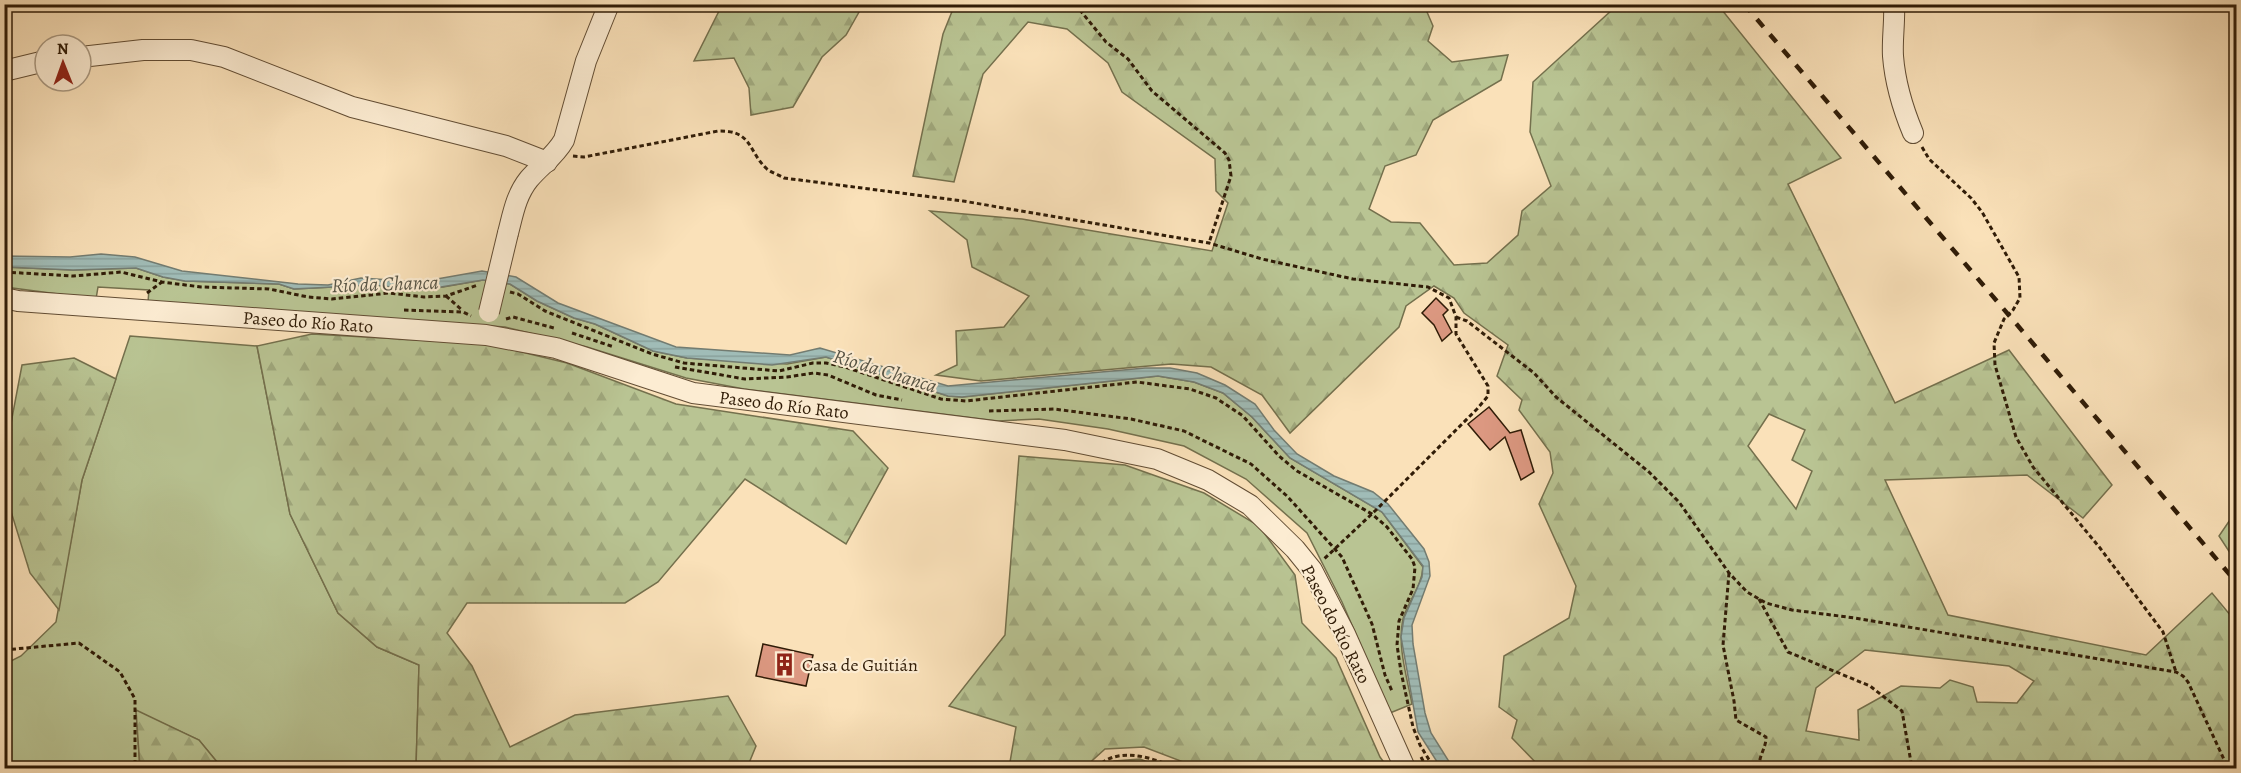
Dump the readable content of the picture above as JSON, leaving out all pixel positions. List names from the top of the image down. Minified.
{"streets":{"street":["Paseo do Río Rato"]},"water":["Río da Chanca"],"places":{"building":["Casa de Guitián"]},"north":"top"}
